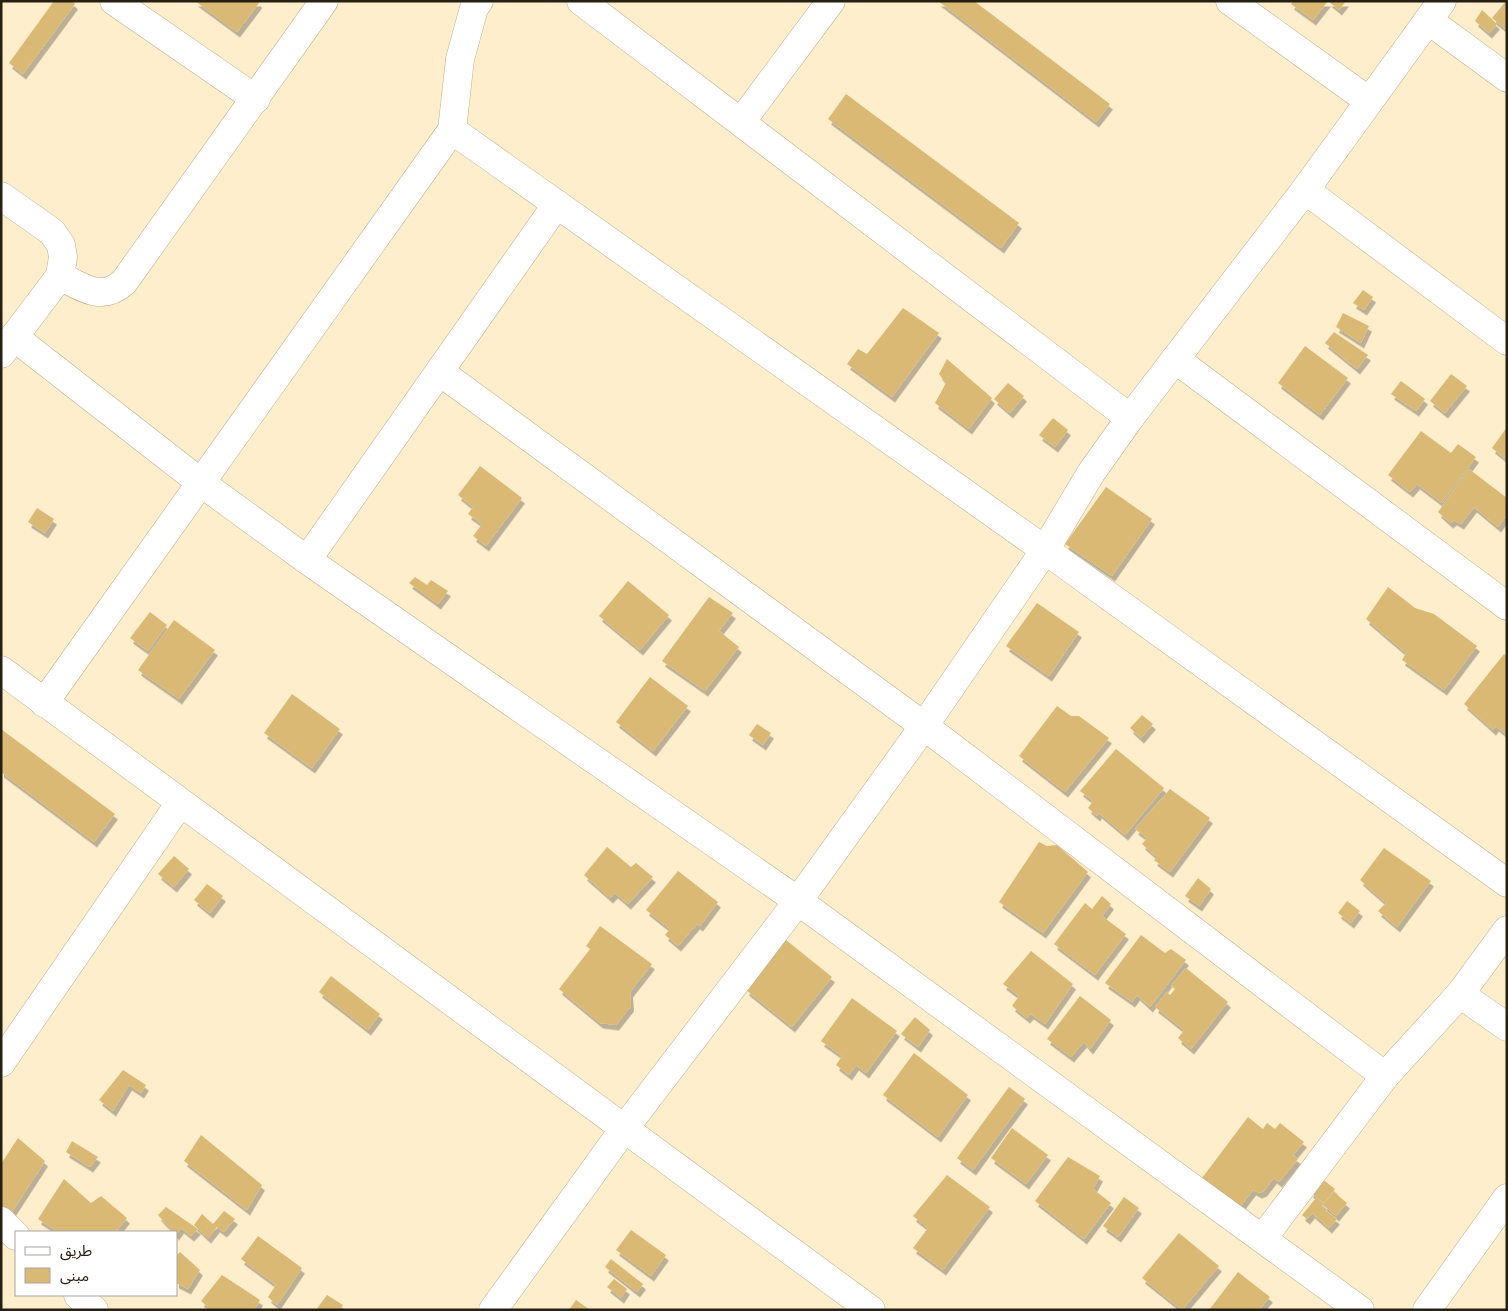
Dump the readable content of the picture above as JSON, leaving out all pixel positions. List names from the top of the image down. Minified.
{"legend":["طريق","مبنى"]}
